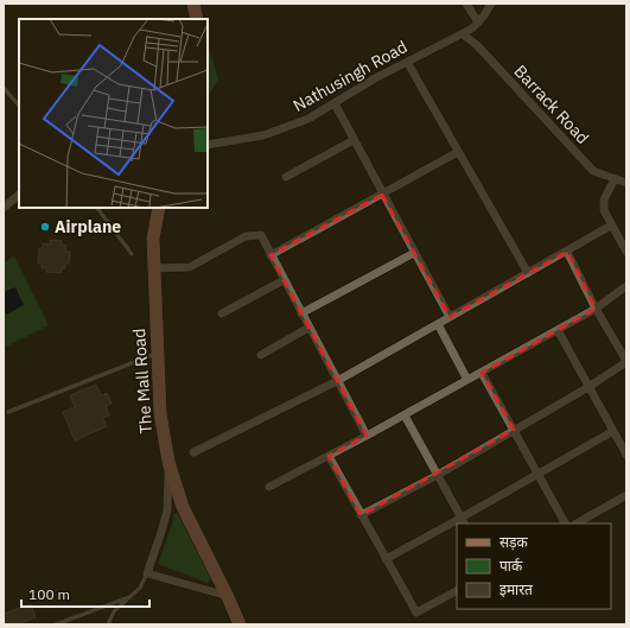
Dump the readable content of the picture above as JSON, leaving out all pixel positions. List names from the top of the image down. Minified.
{"streets":{"street":["Nathusingh Road","Barrack Road","The Mall Road"]},"crossings":[["Nathusingh Road","Barrack Road"]],"places":["Airplane"],"legend":["सड़क","पार्क","इमारत"],"scale_bar":"100 m"}
